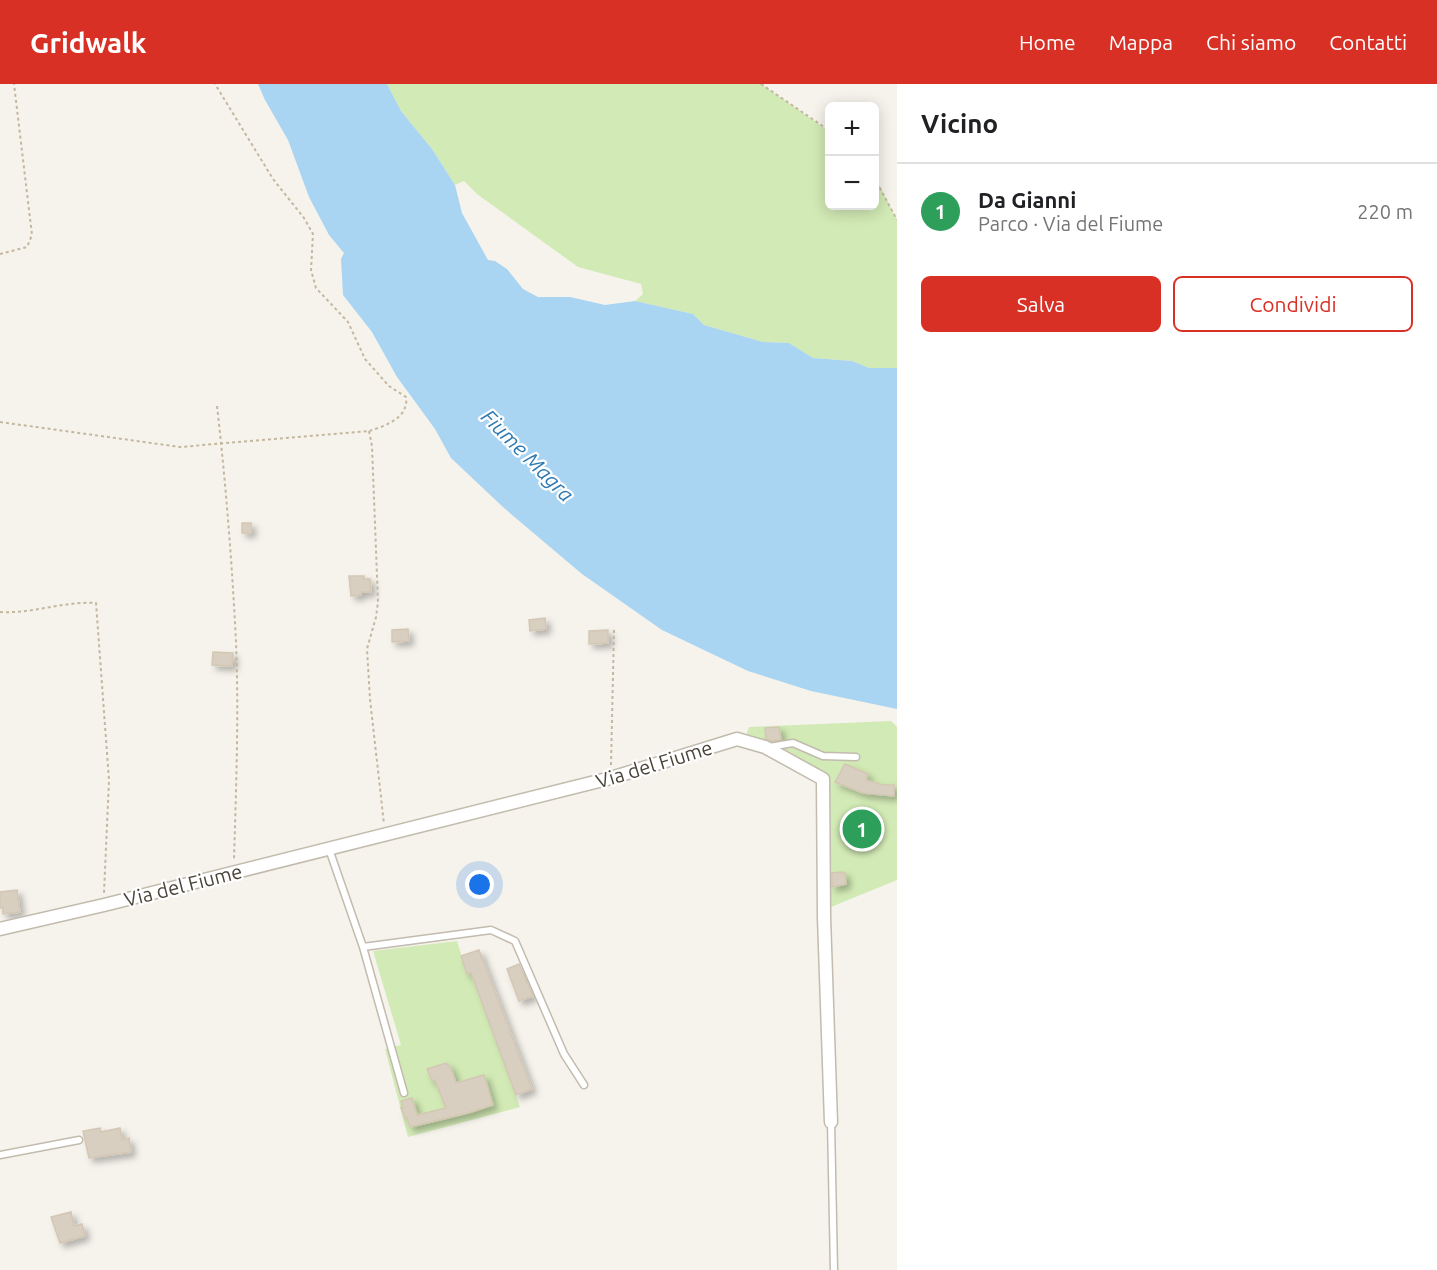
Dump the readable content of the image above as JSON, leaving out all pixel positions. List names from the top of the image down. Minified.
{"streets":{"street":["Via del Fiume"]},"water":["Fiume Magra"],"page":{"header":"Gridwalk","nav":["Home","Mappa","Chi siamo","Contatti"],"heading":"Vicino","map_buttons":["+","−"],"list":[{"mark":"1","name":"Da Gianni","note":"Parco · Via del Fiume","value":"220 m"}],"buttons":["Salva","Condividi"],"pins":"1"}}
